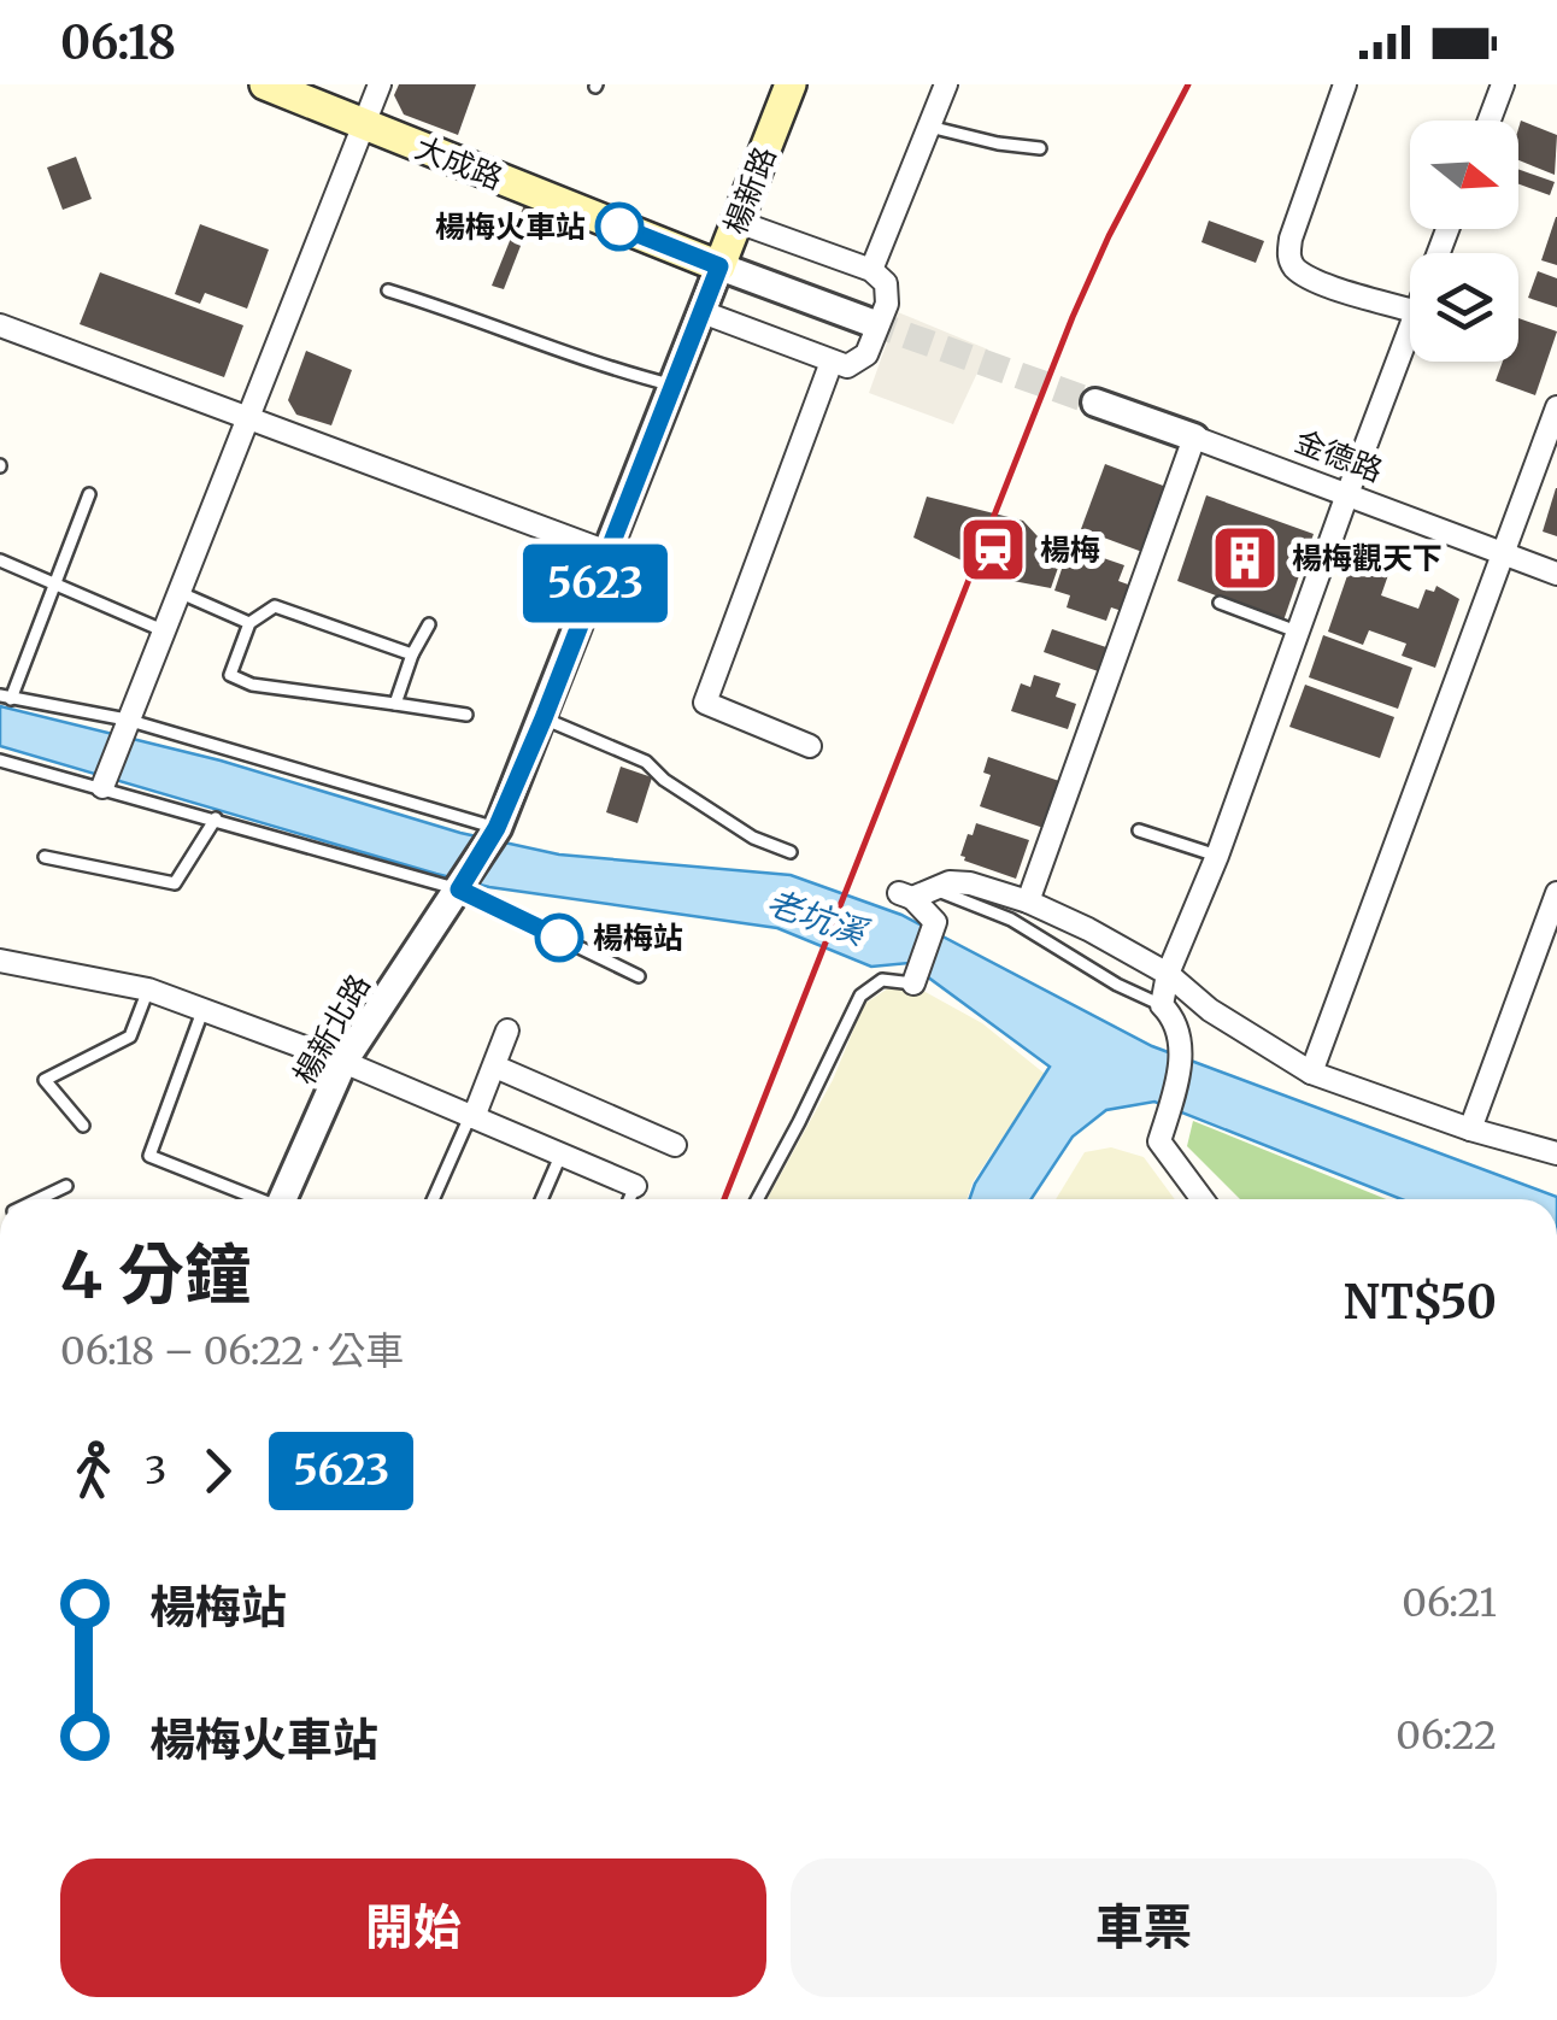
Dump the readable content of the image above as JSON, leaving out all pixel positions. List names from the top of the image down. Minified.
{"streets":{"main road":["大成路","楊新路"],"street":["金德路","楊新北路"]},"crossings":[["大成路","楊新路"],["楊新路","楊新北路"]],"water":["老坑溪"],"places":{"other":["楊梅火車站","楊梅站"],"station":["楊梅"],"building":["楊梅觀天下"]},"lines":["bus line 5623"],"north":"right","page":{"status":"06:18","on_map":"5623","heading":["4 分鐘","06:18 – 06:22 · 公車","NT$50"],"legs":["3","5623"],"list":[{"name":"楊梅站","value":"06:21"},{"name":"楊梅火車站","value":"06:22"}],"buttons":["開始","車票"]}}
